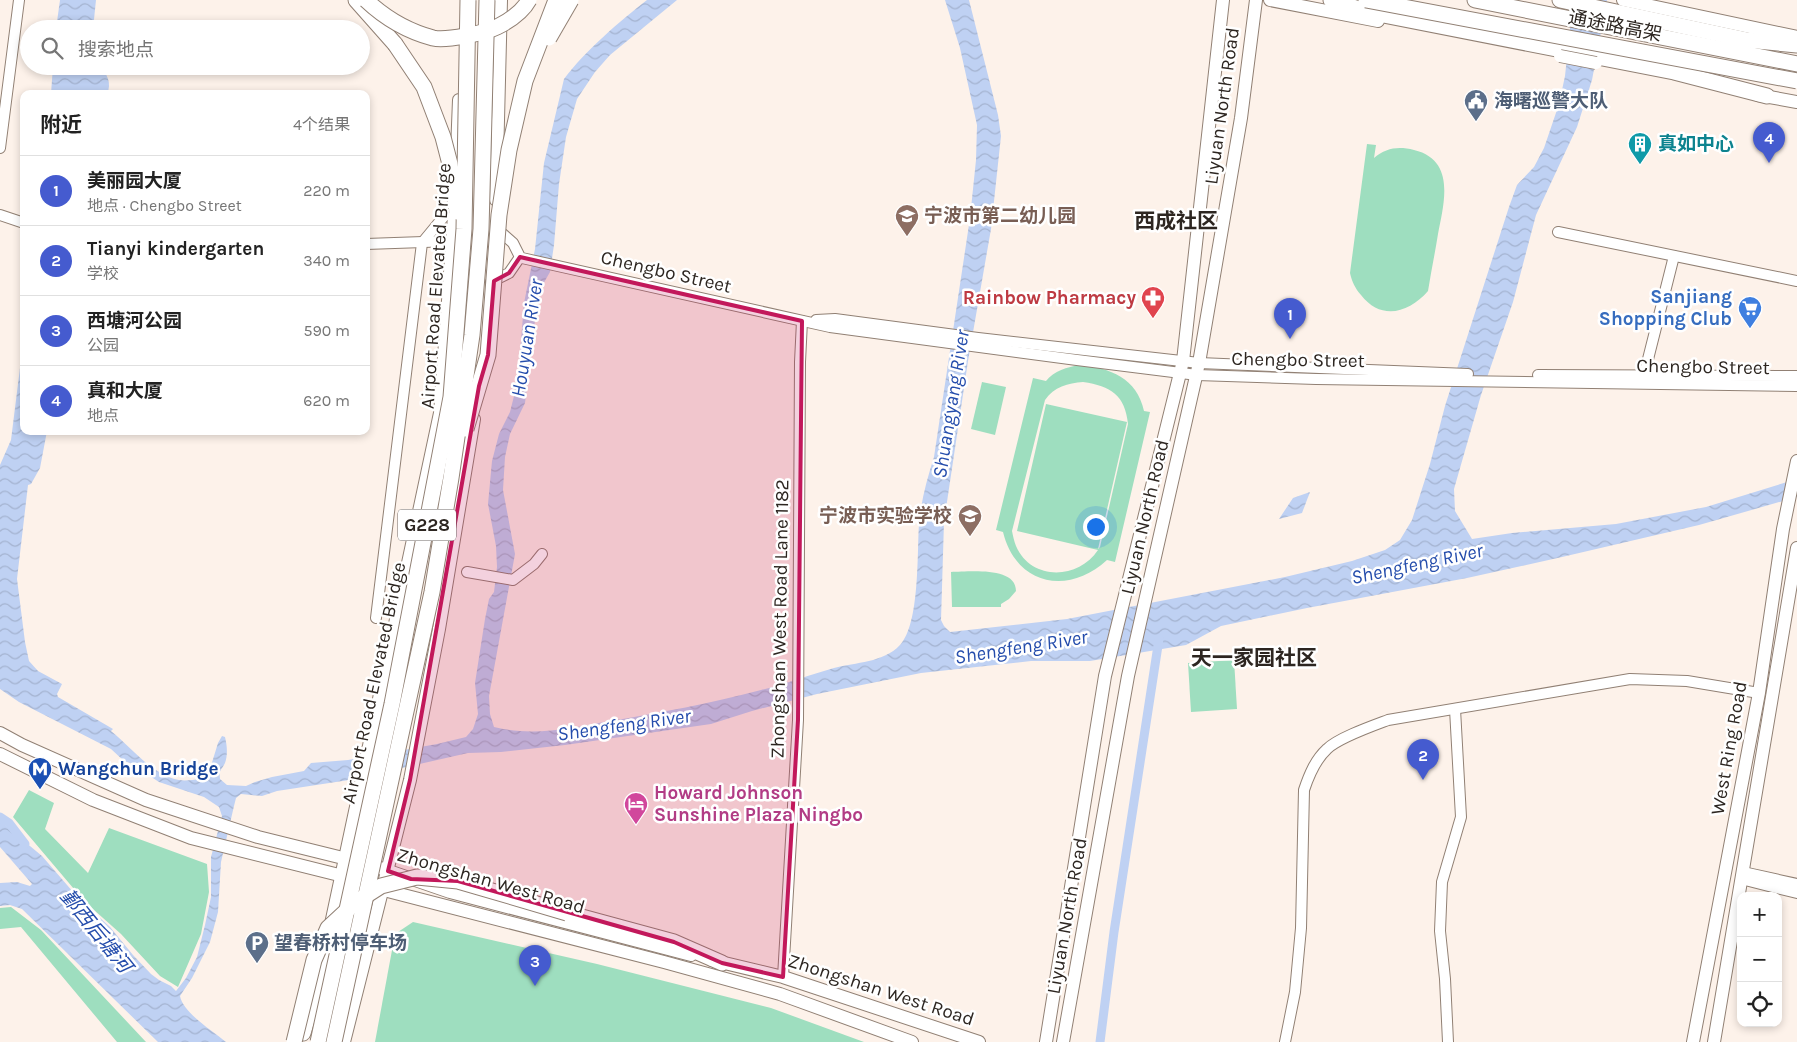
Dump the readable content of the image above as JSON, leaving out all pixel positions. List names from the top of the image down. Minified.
{"streets":{"highway":["通途路高架","Airport Road Elevated Bridge","G228"],"main road":["Liyuan North Road","West Ring Road","Zhongshan West Road"],"street":["Chengbo Street","Zhongshan West Road Lane 1182"]},"crossings":[["Liyuan North Road","Chengbo Street"],["Chengbo Street","Zhongshan West Road Lane 1182"],["Zhongshan West Road Lane 1182","Zhongshan West Road"]],"districts":["西成社区","天一家园社区"],"water":["Houyuan River","Shuangyang River","Shengfeng River","鄞西后塘河"],"places":{"public building":["海曙巡警大队"],"building":["真如中心"],"school or university":["宁波市第二幼儿园","宁波市实验学校"],"pharmacy":["Rainbow Pharmacy"],"supermarket":["Sanjiang Shopping Club"],"metro station":["Wangchun Bridge"],"hotel":["Howard Johnson Sunshine Plaza Ningbo"],"parking":["望春桥村停车场"]},"page":{"search":"搜索地点","heading":["附近","4个结果"],"pins":["4","1","2","3"],"list":[{"mark":"1","name":"美丽园大厦","note":"地点 · Chengbo Street","value":"220 m"},{"mark":"2","name":"Tianyi kindergarten","note":"学校","value":"340 m"},{"mark":"3","name":"西塘河公园","note":"公园","value":"590 m"},{"mark":"4","name":"真和大厦","note":"地点","value":"620 m"}],"map_buttons":["+","−"]}}
